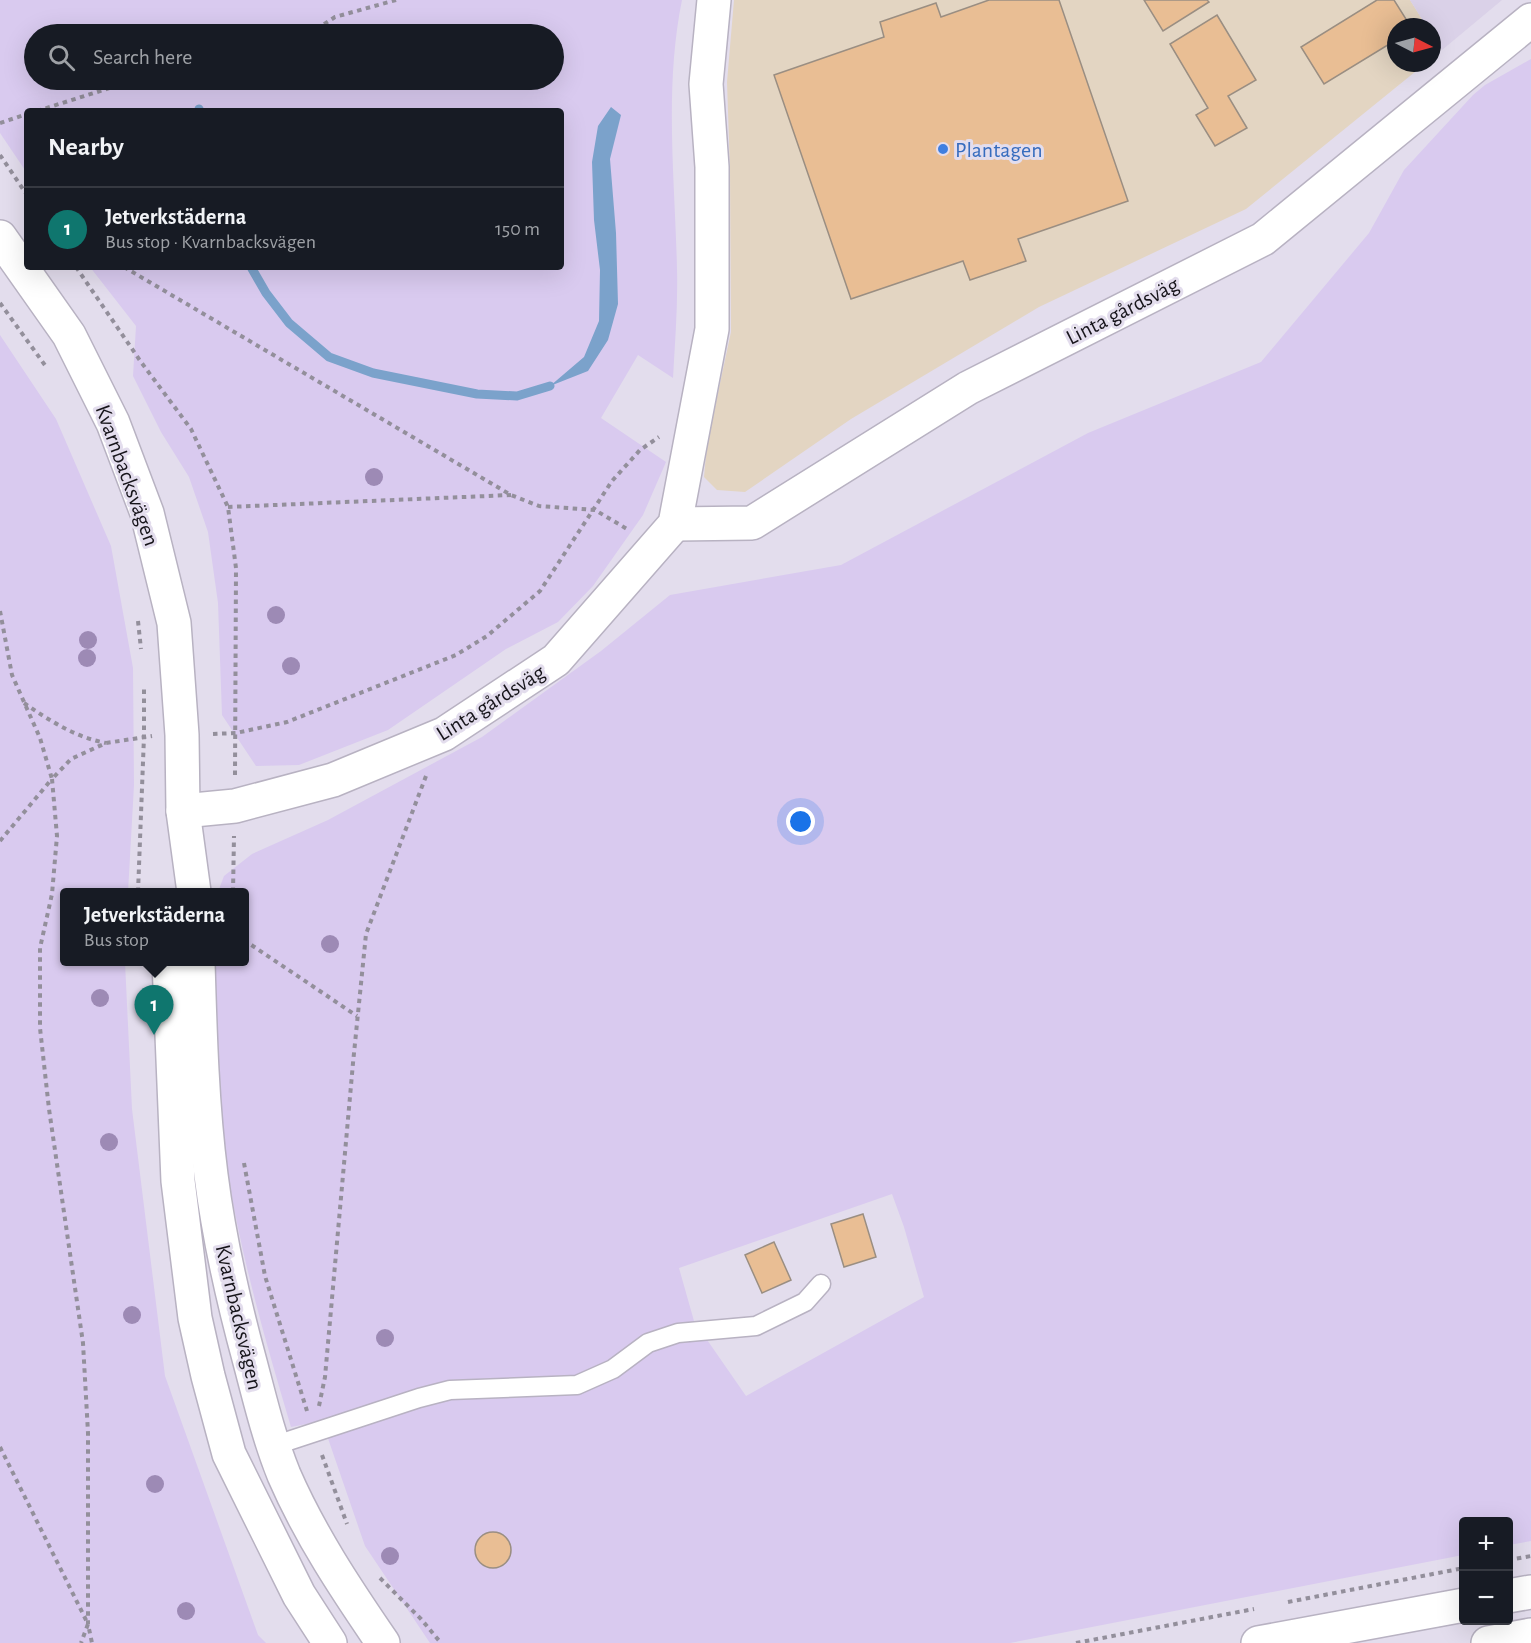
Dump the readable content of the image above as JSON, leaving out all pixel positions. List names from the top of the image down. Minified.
{"streets":{"street":["Linta gårdsväg","Kvarnbacksvägen"]},"crossings":[["Linta gårdsväg","Kvarnbacksvägen"]],"places":["Plantagen"],"north":"right","page":{"search":"Search here","heading":"Nearby","list":[{"mark":"1","name":"Jetverkstäderna","note":"Bus stop · Kvarnbacksvägen","value":"150 m"}],"popup":["Jetverkstäderna","Bus stop"],"pins":"1","map_buttons":["+","−"]}}
